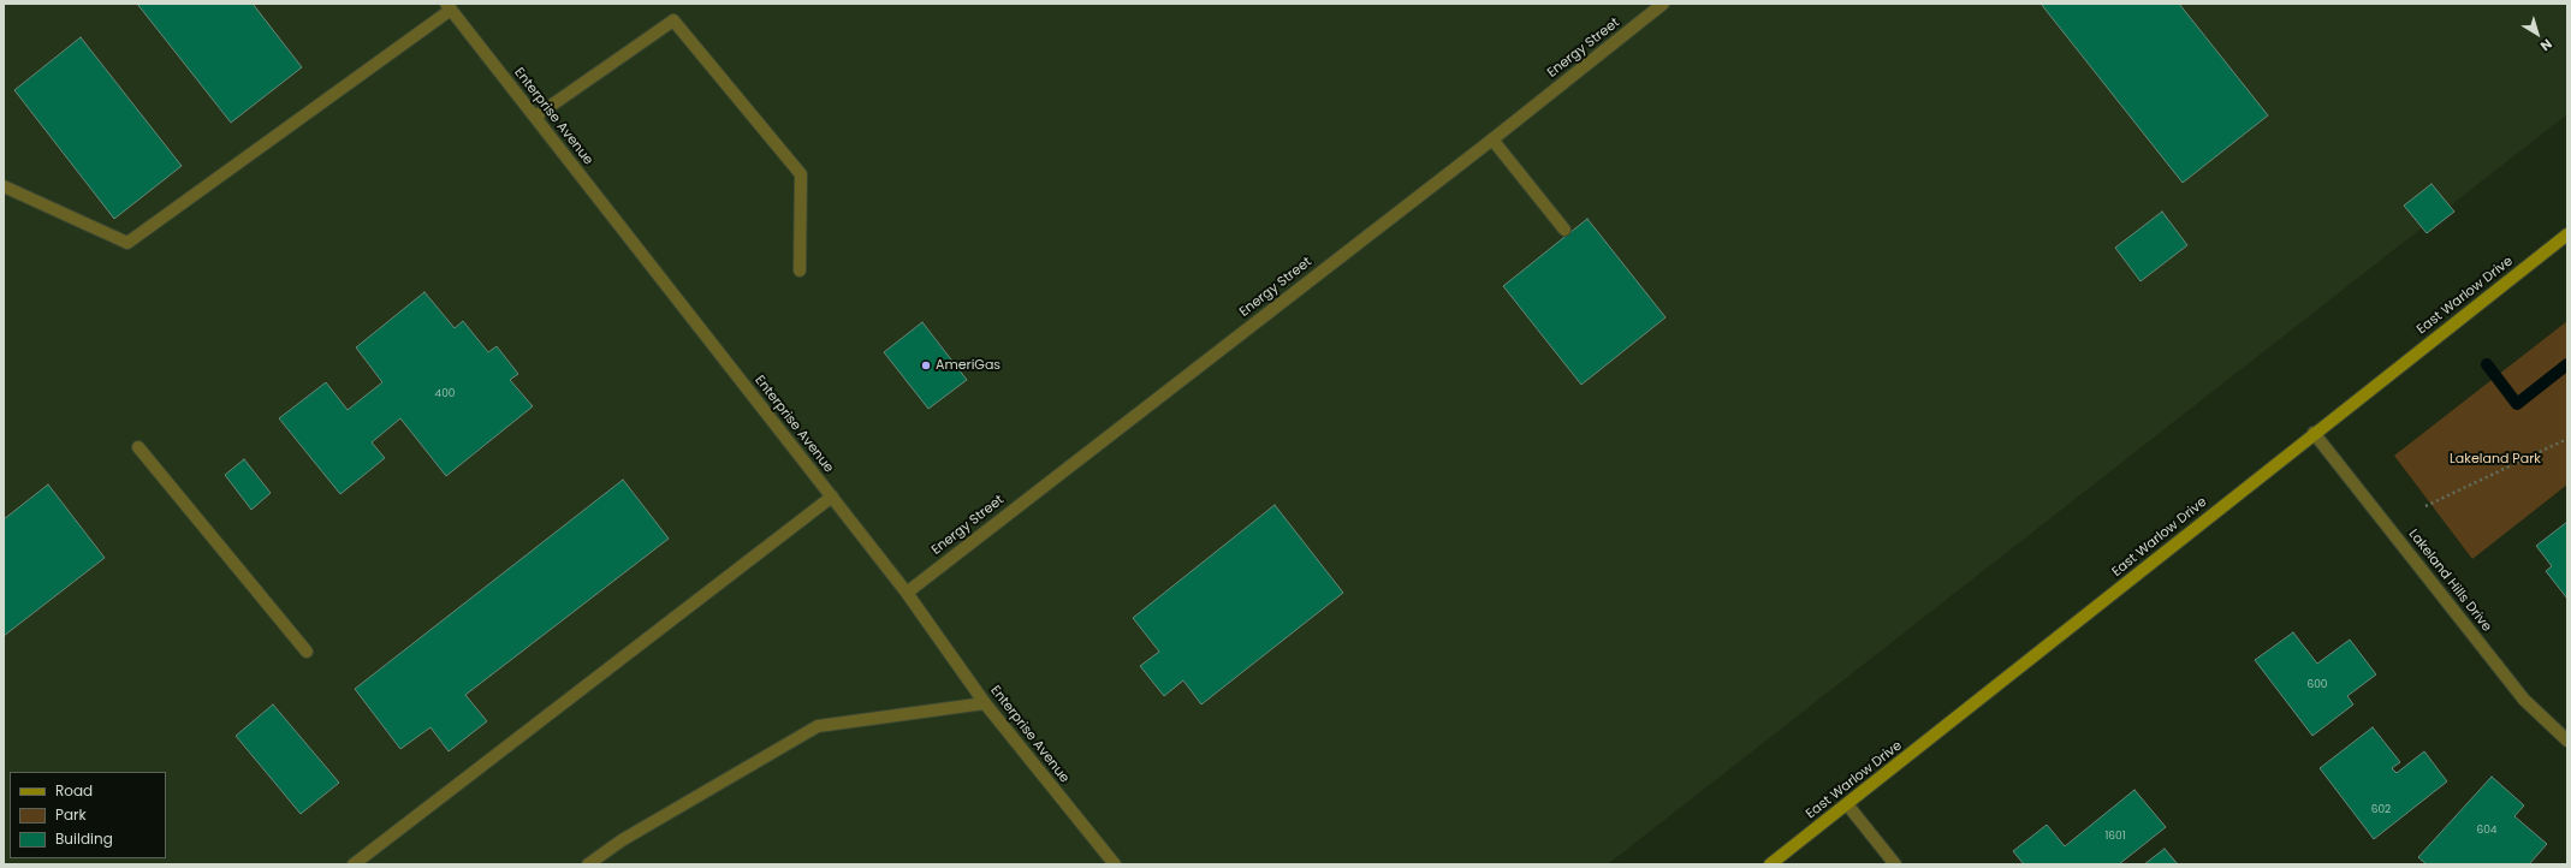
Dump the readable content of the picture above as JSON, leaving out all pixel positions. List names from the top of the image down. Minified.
{"streets":{"street":["Energy Street","Enterprise Avenue","East Warlow Drive","Lakeland Hills Drive"]},"crossings":[["Energy Street","Enterprise Avenue"],["East Warlow Drive","Lakeland Hills Drive"]],"parks":["Lakeland Park"],"places":["AmeriGas"],"house_numbers":["400","600","602","604","1601"],"legend":["Road","Park","Building"],"north":"bottom right"}
